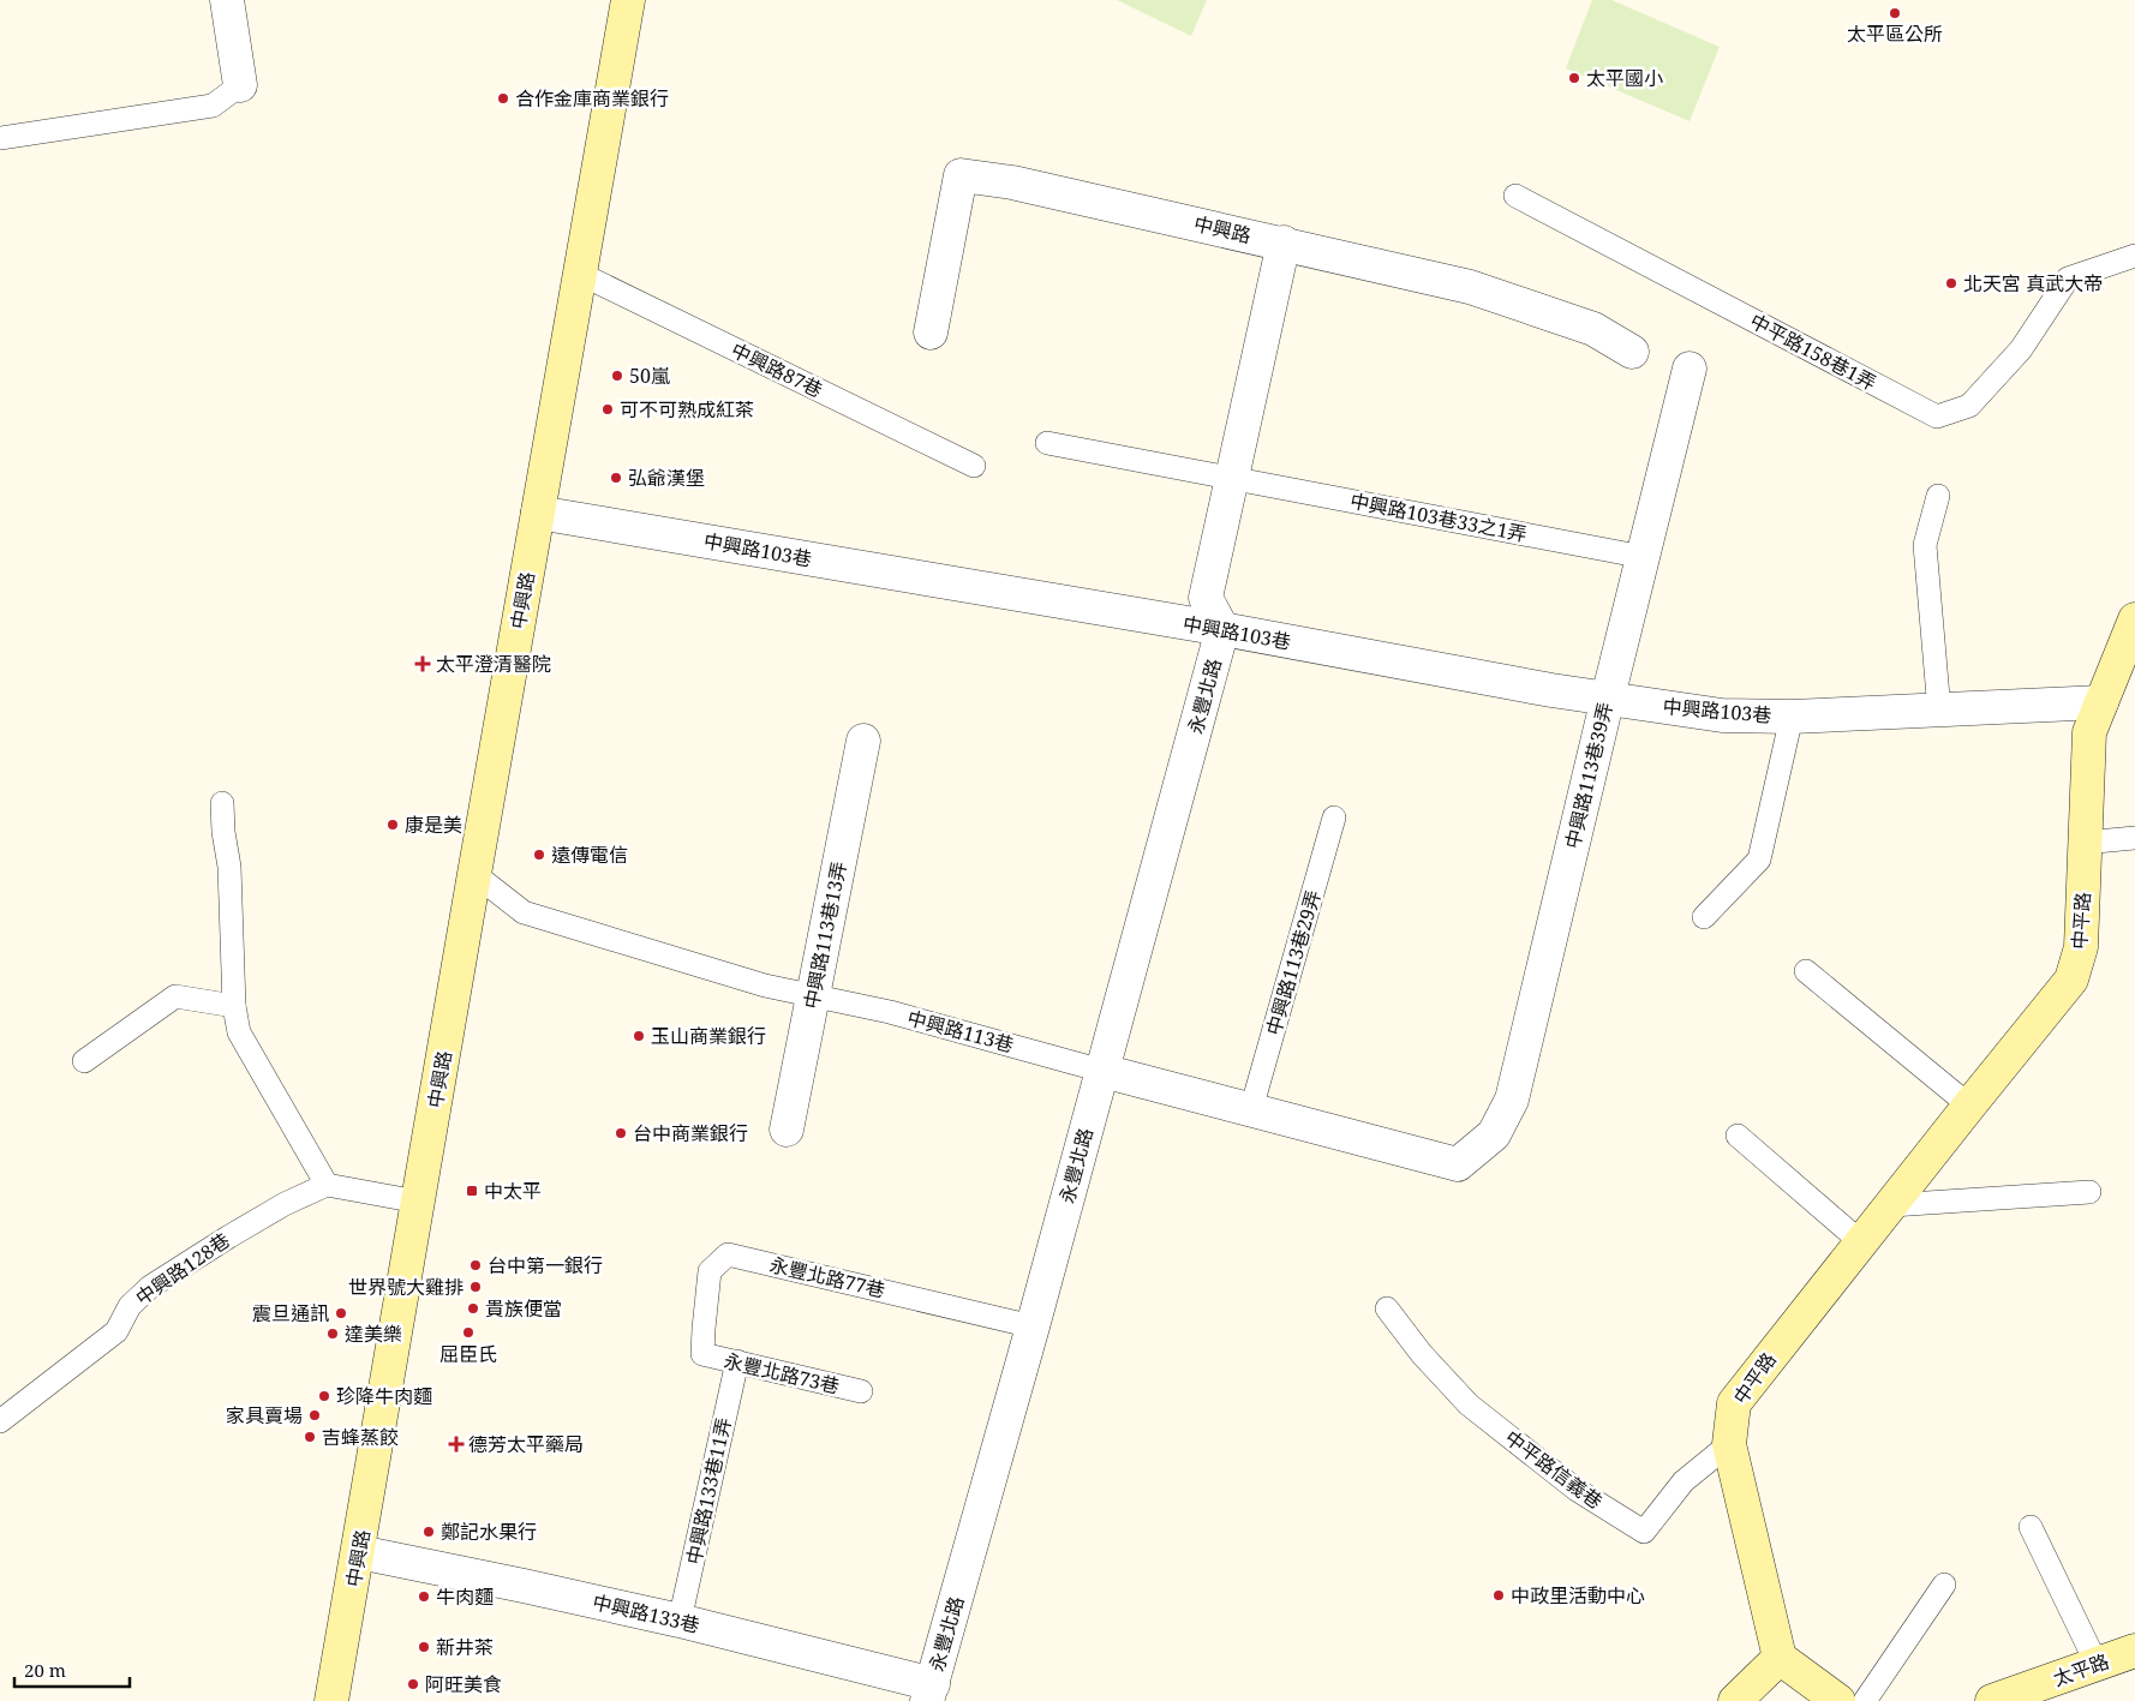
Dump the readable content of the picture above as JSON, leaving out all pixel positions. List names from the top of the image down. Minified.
{"streets":{"main road":["中興路","中平路","太平路"],"street":["中興路103巷","永豐北路","中興路113巷39弄","中興路113巷13弄","中興路113巷","中興路133巷"],"lane":["中平路158巷1弄","中興路87巷","中興路103巷33之1弄","中興路113巷29弄","中興路128巷","永豐北路77巷","永豐北路73巷","中平路信義巷","中興路133巷11弄"]},"crossings":[["中興路","中興路87巷"],["中興路","中興路103巷"],["中興路","中興路113巷"],["中興路","中興路133巷"],["中興路103巷33之1弄","中興路113巷39弄"],["中興路103巷","永豐北路"],["中興路103巷","中興路113巷39弄"],["中興路103巷","中平路"],["永豐北路","中興路113巷"],["永豐北路","永豐北路77巷"],["永豐北路","中興路133巷"],["中興路113巷39弄","中興路113巷"],["中平路","中平路信義巷"],["中興路113巷13弄","中興路113巷"],["中興路113巷29弄","中興路113巷"],["永豐北路77巷","永豐北路73巷"],["永豐北路73巷","中興路133巷11弄"],["中興路133巷11弄","中興路133巷"]],"places":{"other":["太平區公所","太平國小","合作金庫商業銀行","北天宮 真武大帝","50嵐","可不可熟成紅茶","弘爺漢堡","康是美","遠傳電信","玉山商業銀行","台中商業銀行","台中第一銀行","世界號大雞排","貴族便當","震旦通訊","屈臣氏","達美樂","珍降牛肉麵","家具賣場","吉蜂蒸餃","鄭記水果行","中政里活動中心","牛肉麵","新井茶","阿旺美食"],"health":["太平澄清醫院","德芳太平藥局"],"transit":["中太平"]},"scale_bar":"20 m"}
